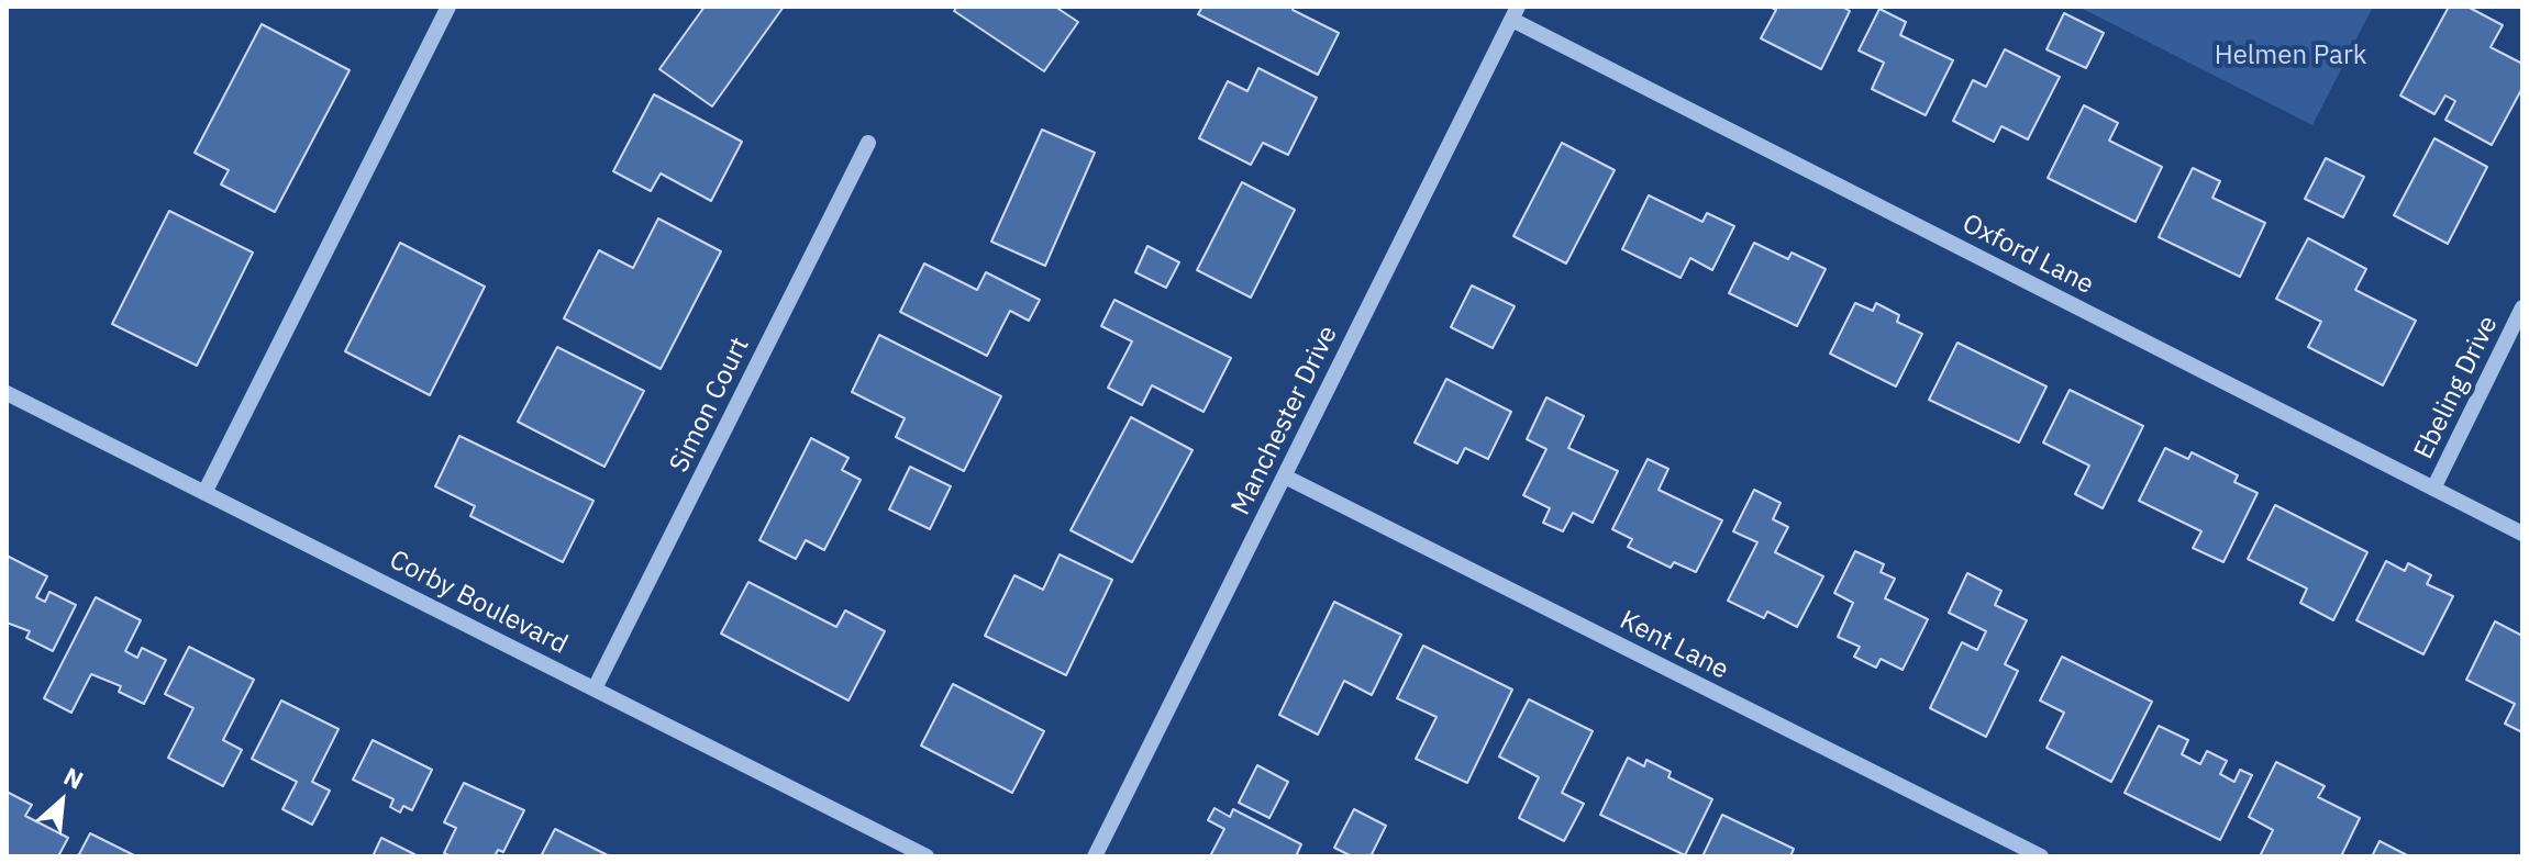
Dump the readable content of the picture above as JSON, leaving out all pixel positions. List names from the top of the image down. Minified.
{"streets":{"street":["Oxford Lane","Ebeling Drive","Simon Court","Manchester Drive","Corby Boulevard","Kent Lane"]},"crossings":[["Oxford Lane","Ebeling Drive"],["Oxford Lane","Manchester Drive"],["Simon Court","Corby Boulevard"],["Manchester Drive","Kent Lane"]],"parks":["Helmen Park"],"north":"top right"}
